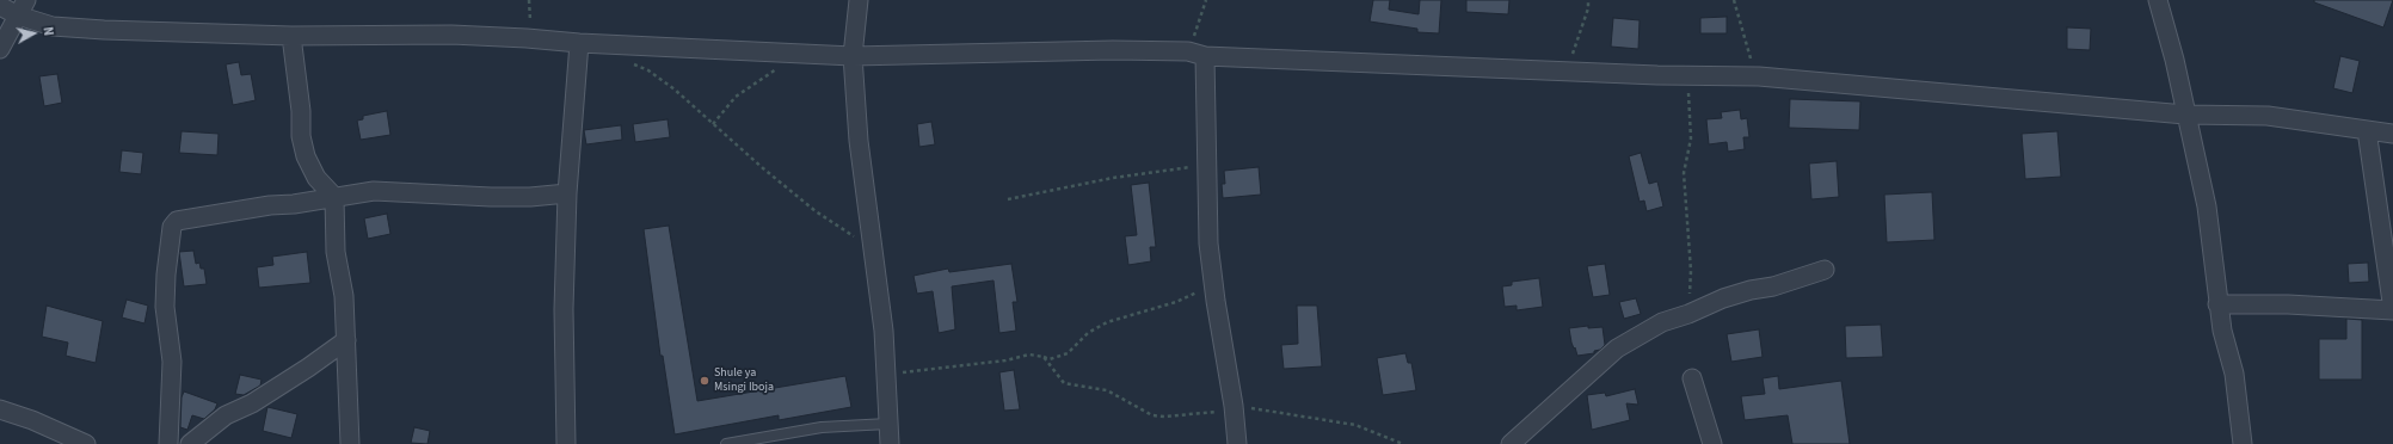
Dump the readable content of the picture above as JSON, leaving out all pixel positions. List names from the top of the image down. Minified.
{"places":["Shule ya Msingi Iboja"],"north":"right"}
